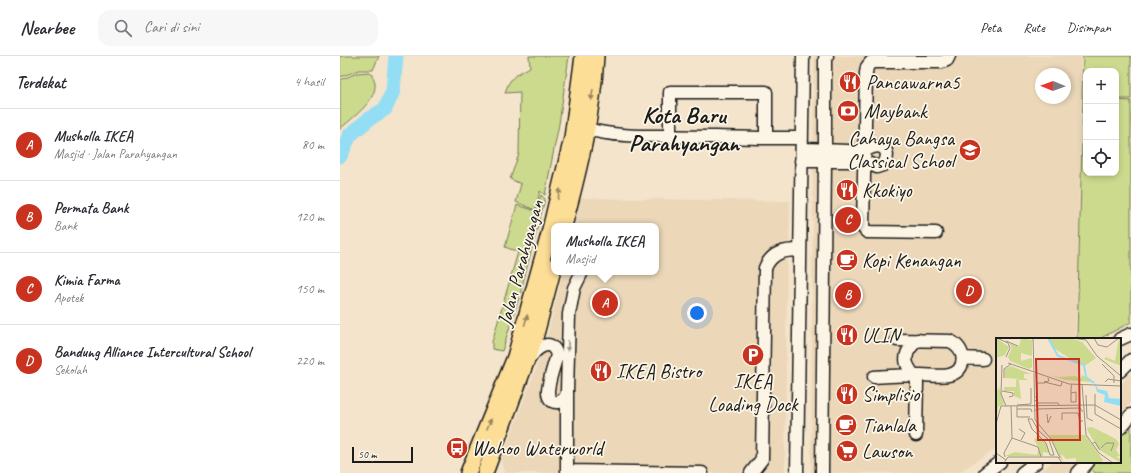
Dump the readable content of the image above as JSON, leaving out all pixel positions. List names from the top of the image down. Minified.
{"streets":{"main road":["Jalan Parahyangan"]},"districts":["Kota Baru Parahyangan"],"places":{"restaurant":["Pancawarna5","Kkokiyo","ULIN","IKEA Bistro","Simplisio"],"bank":["Maybank"],"school or university":["Cahaya Bangsa Classical School"],"cafe":["Kopi Kenangan","Tianlala"],"parking":["IKEA Loading Dock"],"bus stop":["Wahoo Waterworld"],"supermarket":["Lawson"]},"scale_bar":"50 m","north":"left","page":{"header":"Nearbee","search":"Cari di sini","nav":["Peta","Rute","Disimpan"],"heading":["Terdekat","4 hasil"],"map_buttons":["+","−"],"list":[{"mark":"A","name":"Musholla IKEA","note":"Masjid · Jalan Parahyangan","value":"80 m"},{"mark":"B","name":"Permata Bank","note":"Bank","value":"120 m"},{"mark":"C","name":"Kimia Farma","note":"Apotek","value":"150 m"},{"mark":"D","name":"Bandung Alliance Intercultural School","note":"Sekolah","value":"220 m"}],"pins":["C","D","B","A"],"popup":["Musholla IKEA","Masjid"],"scale":"50 m"}}
